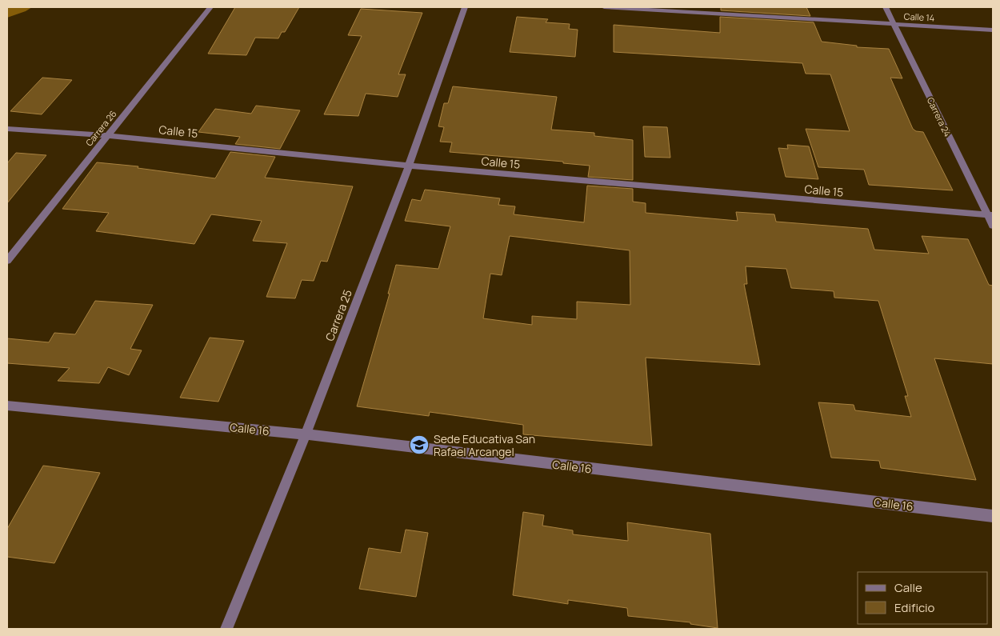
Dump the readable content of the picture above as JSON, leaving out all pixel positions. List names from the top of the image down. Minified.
{"streets":{"street":["Calle 14","Carrera 24","Carrera 26","Calle 15","Carrera 25","Calle 16"]},"crossings":[["Calle 14","Carrera 24"],["Carrera 24","Calle 15"],["Carrera 26","Calle 15"],["Calle 15","Carrera 25"],["Carrera 25","Calle 16"]],"places":{"school or university":["Sede Educativa San Rafael Arcangel"]},"legend":["Calle","Edificio"]}
